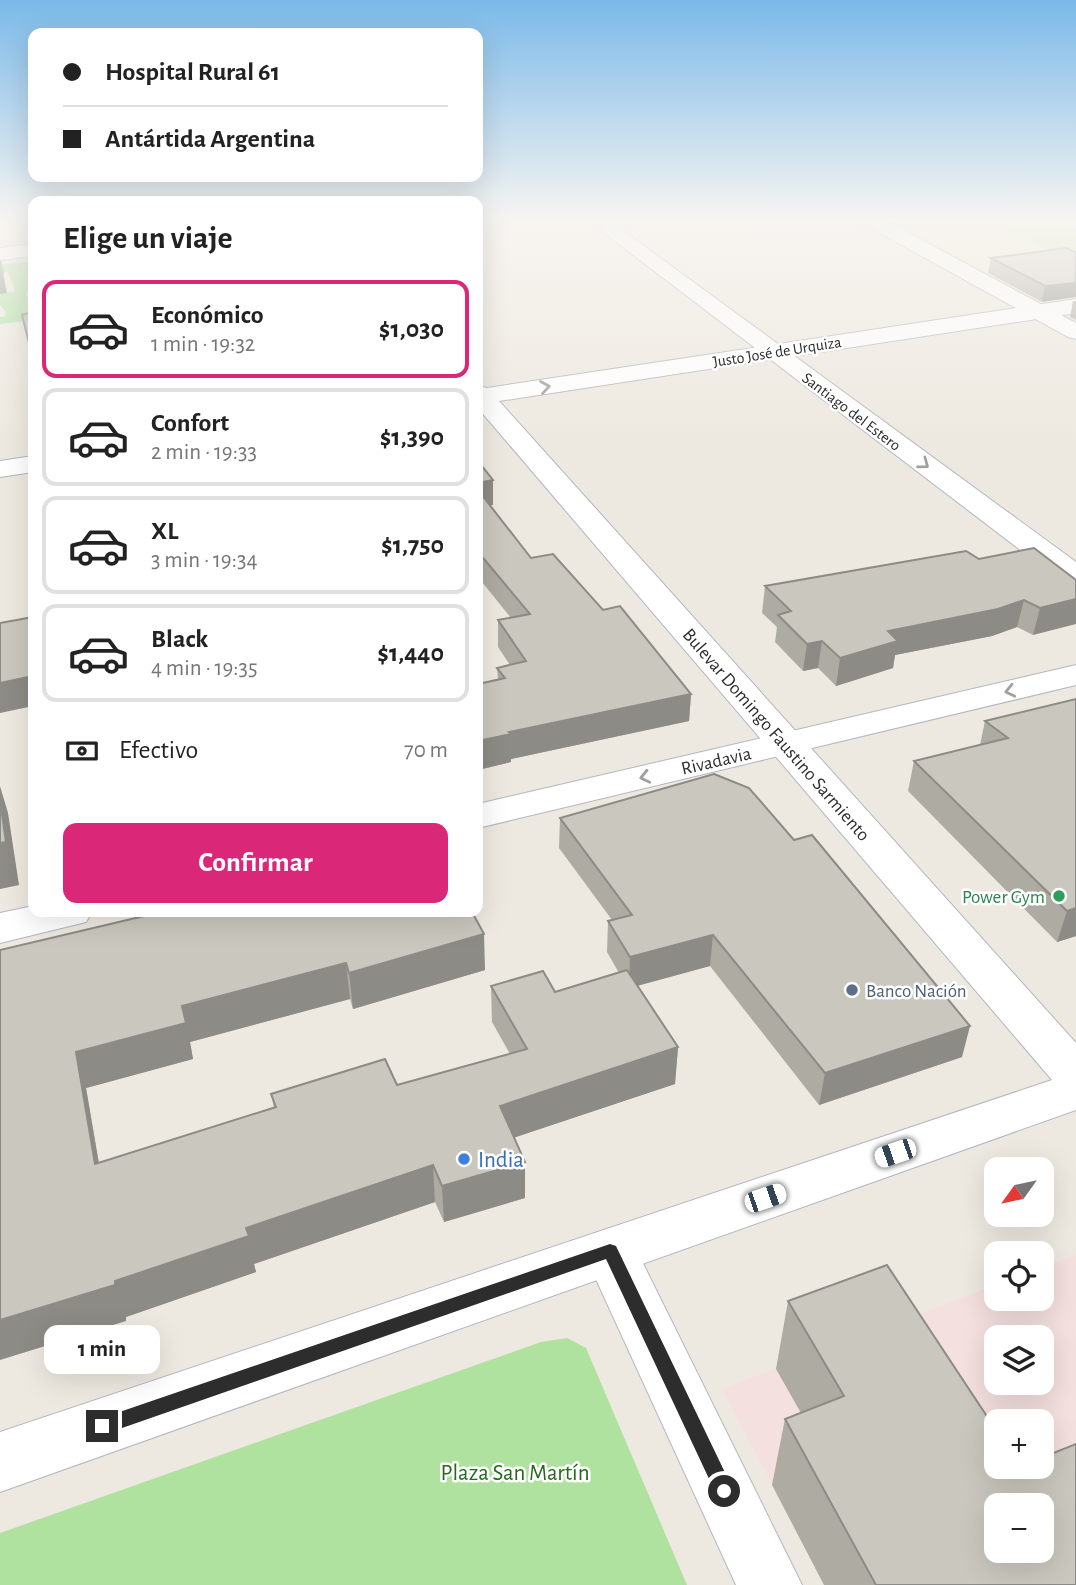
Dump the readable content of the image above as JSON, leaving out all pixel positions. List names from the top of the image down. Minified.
{"streets":{"street":["Justo José de Urquiza","Santiago del Estero","Bulevar Domingo Faustino Sarmiento","Rivadavia"]},"crossings":[["Justo José de Urquiza","Santiago del Estero"],["Bulevar Domingo Faustino Sarmiento","Rivadavia"]],"one_way":["Justo José de Urquiza","Santiago del Estero","Rivadavia"],"parks":["Plaza San Martín"],"places":["Power Gym","Banco Nación","India"],"north":"bottom left","page":{"banner":["Hospital Rural 61","Antártida Argentina"],"heading":"Elige un viaje","list":[{"name":"Económico","note":"1 min · 19:32","value":"$1,030"},{"name":"Confort","note":"2 min · 19:33","value":"$1,390"},{"name":"XL","note":"3 min · 19:34","value":"$1,750"},{"name":"Black","note":"4 min · 19:35","value":"$1,440"}],"pay":["Efectivo","70 m"],"buttons":"Confirmar","map_buttons":["+","−"],"bubble":"1 min"}}
